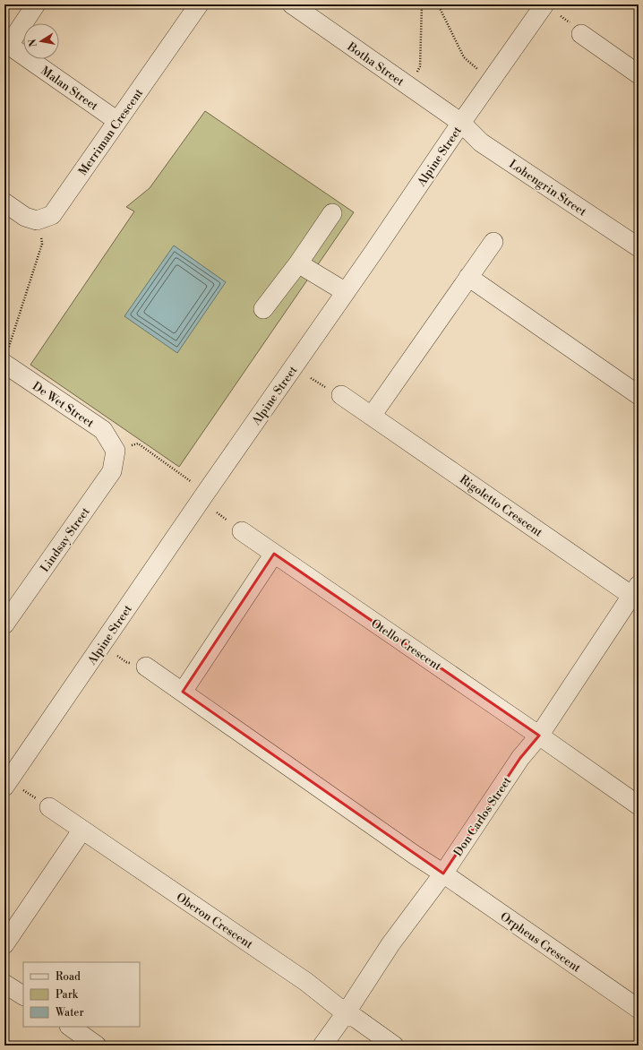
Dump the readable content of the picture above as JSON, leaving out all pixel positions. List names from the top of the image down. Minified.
{"streets":{"street":["Botha Street","Malan Street","Merriman Crescent","Alpine Street","Lohengrin Street","De Wet Street","Rigoletto Crescent","Lindsay Street","Otello Crescent","Don Carlos Street","Oberon Crescent","Orpheus Crescent"]},"crossings":[["Botha Street","Alpine Street"],["Botha Street","Lohengrin Street"],["Malan Street","Merriman Crescent"],["Alpine Street","Lohengrin Street"],["De Wet Street","Lindsay Street"],["Rigoletto Crescent","Don Carlos Street"],["Otello Crescent","Don Carlos Street"],["Don Carlos Street","Oberon Crescent"],["Don Carlos Street","Orpheus Crescent"]],"legend":["Road","Park","Water"],"north":"left"}
